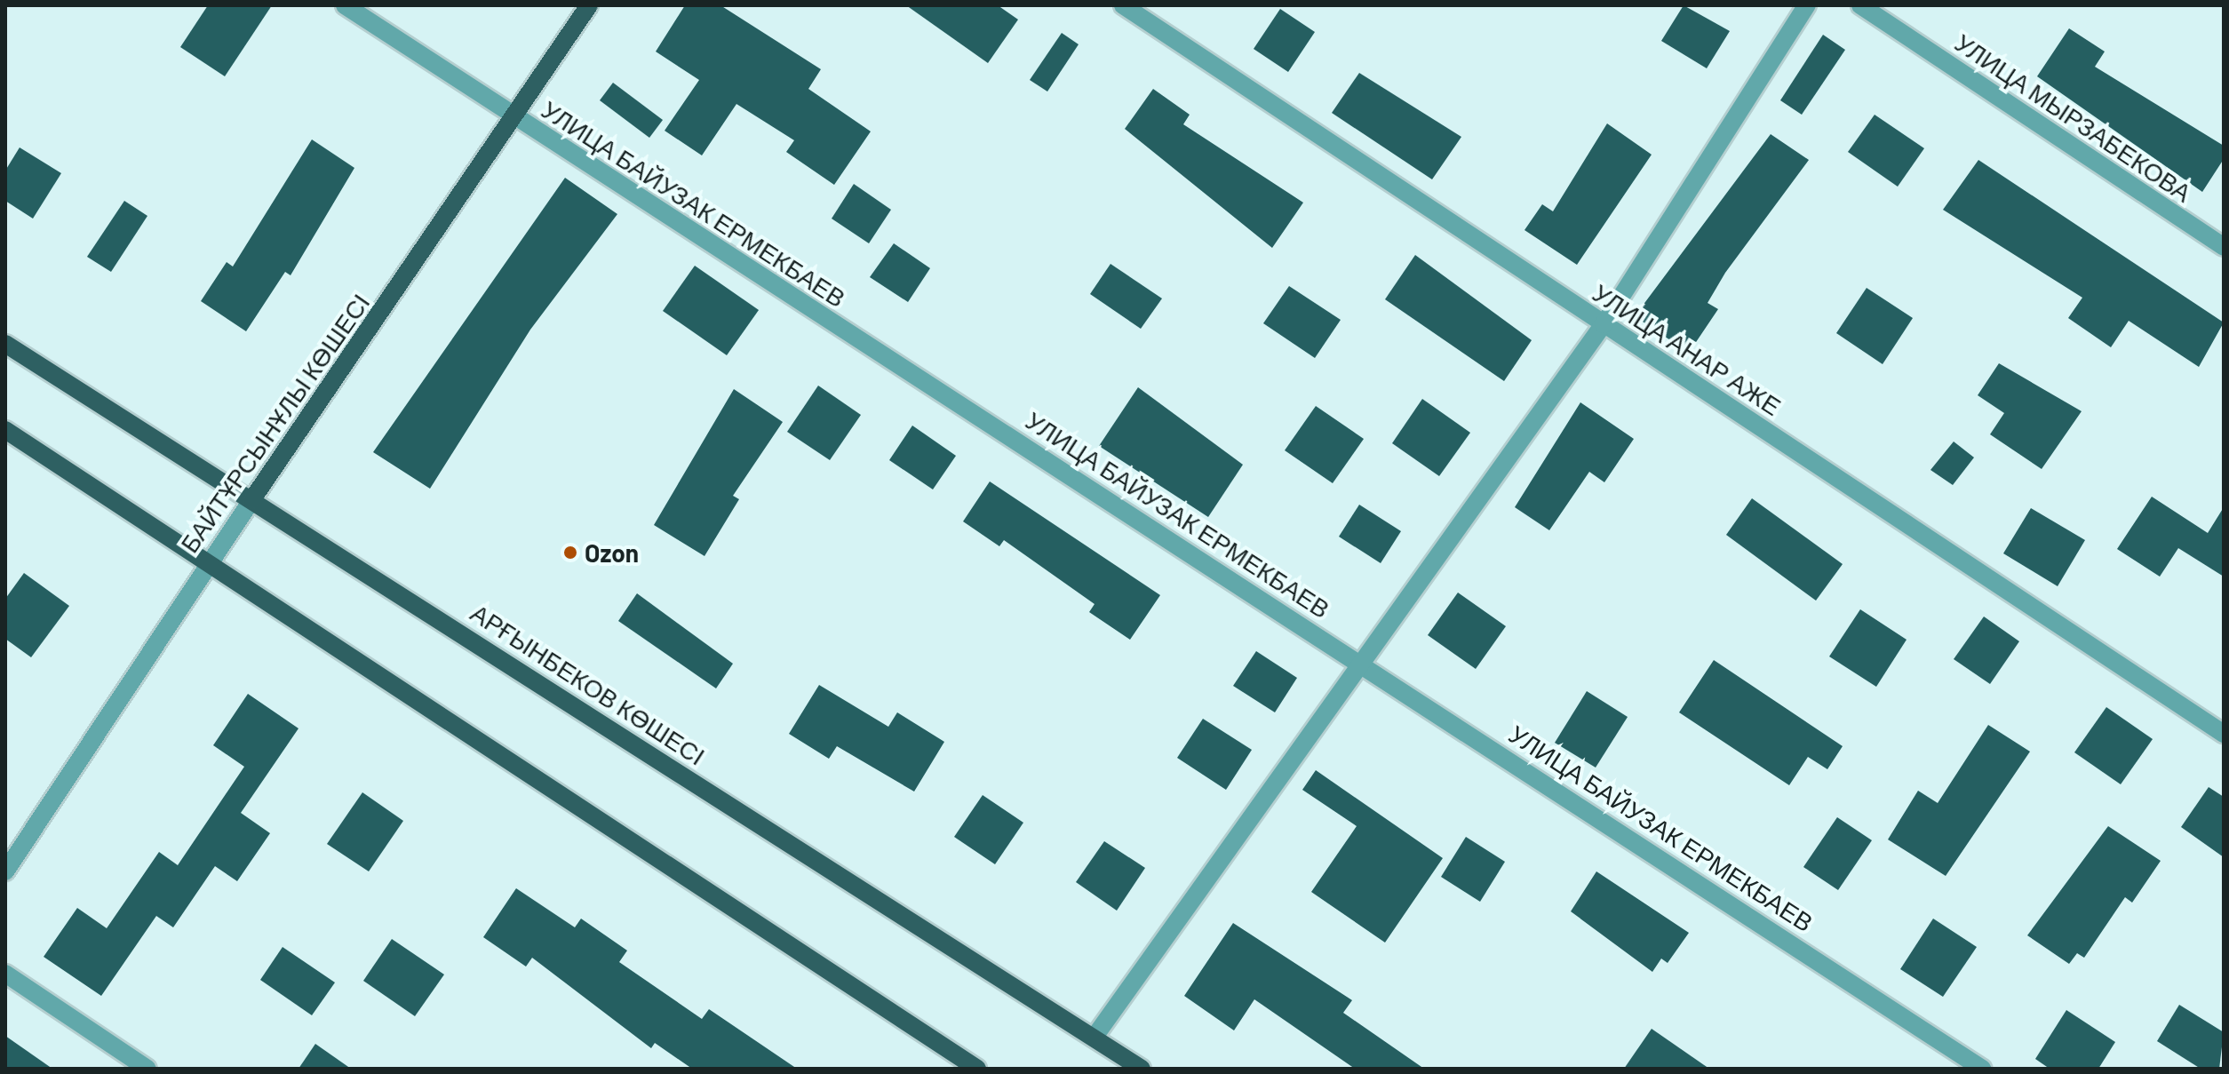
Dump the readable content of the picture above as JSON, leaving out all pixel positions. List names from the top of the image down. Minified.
{"streets":{"main road":["БАЙТҰРСЫНҰЛЫ КӨШЕСІ","АРҒЫНБЕКОВ КӨШЕСІ"],"street":["УЛИЦА МЫРЗАБЕКОВА","УЛИЦА БАЙУЗАК ЕРМЕКБАЕВ","УЛИЦА АНАР АЖЕ"]},"crossings":[["УЛИЦА БАЙУЗАК ЕРМЕКБАЕВ","БАЙТҰРСЫНҰЛЫ КӨШЕСІ"],["БАЙТҰРСЫНҰЛЫ КӨШЕСІ","АРҒЫНБЕКОВ КӨШЕСІ"]],"places":["Ozon"]}
